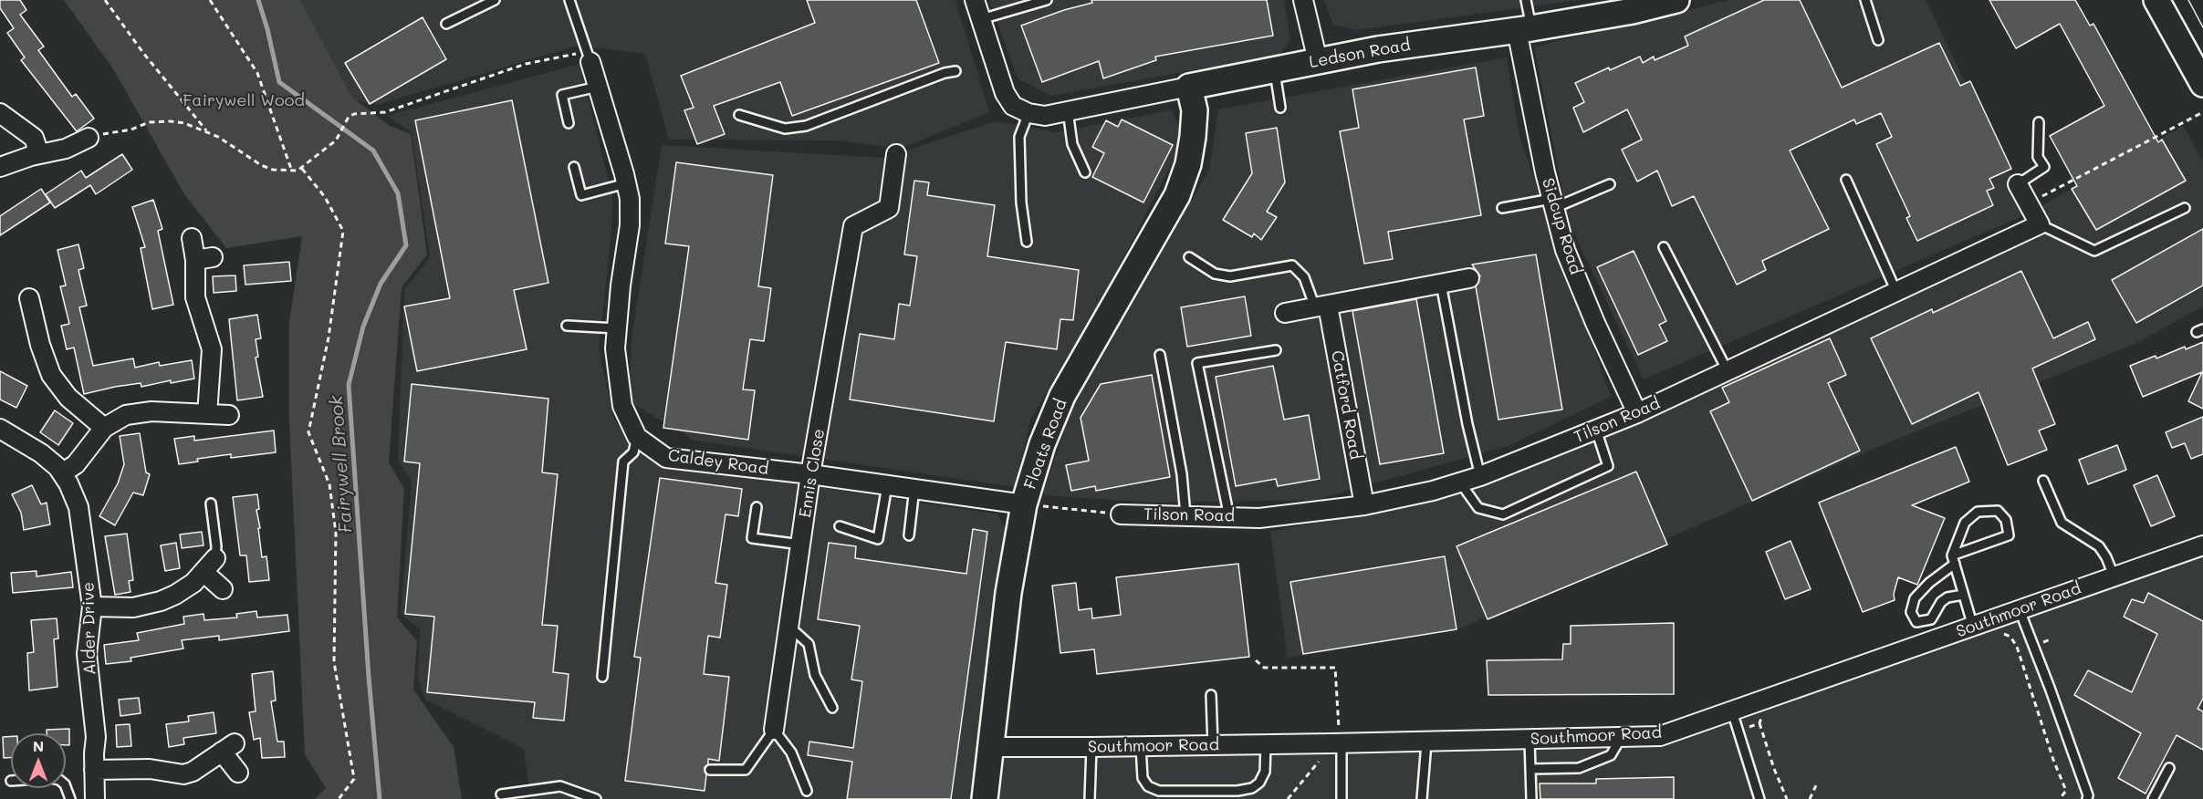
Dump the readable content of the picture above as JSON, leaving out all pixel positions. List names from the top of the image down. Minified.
{"streets":{"street":["Ledson Road","Sidcup Road","Catford Road","Tilson Road","Floats Road","Caldey Road","Ennis Close","Southmoor Road","Alder Drive"]},"crossings":[["Ledson Road","Sidcup Road"],["Ledson Road","Floats Road"],["Sidcup Road","Tilson Road"],["Catford Road","Tilson Road"],["Floats Road","Caldey Road"],["Floats Road","Southmoor Road"],["Caldey Road","Ennis Close"]],"water":["Fairywell Brook"],"parks":["Fairywell Wood"],"north":"top"}
